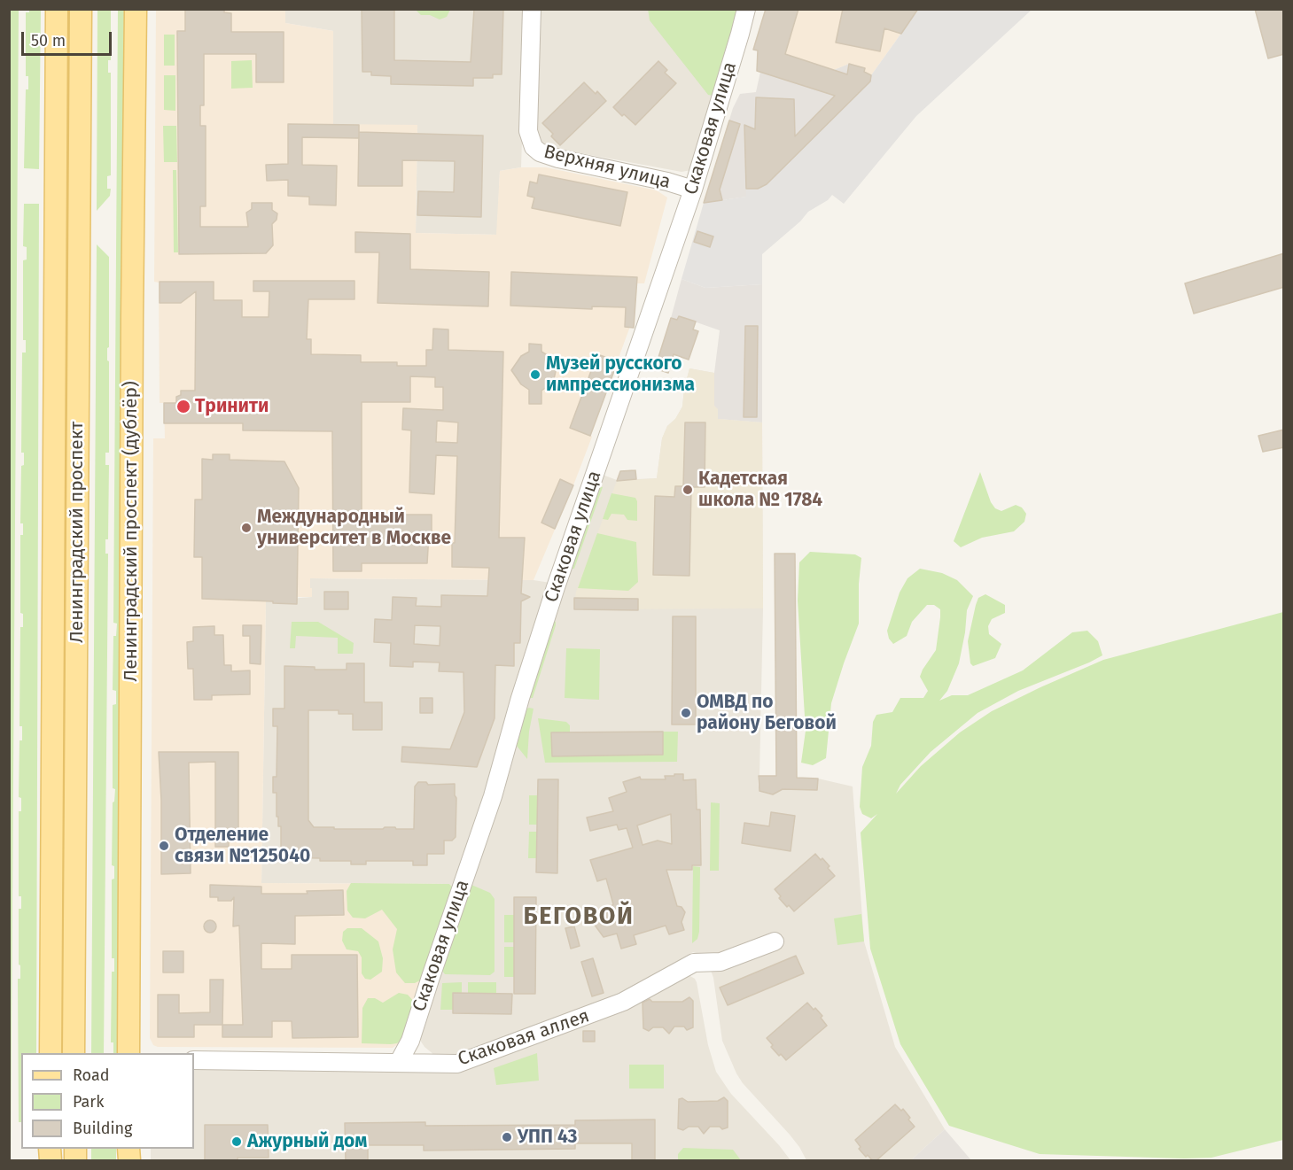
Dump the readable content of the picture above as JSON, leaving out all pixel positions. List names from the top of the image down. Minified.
{"streets":{"main road":["Ленинградский проспект (дублёр)","Ленинградский проспект"],"street":["Скаковая улица","Верхняя улица","Скаковая аллея"]},"crossings":[["Скаковая улица","Верхняя улица"],["Скаковая улица","Скаковая аллея"]],"districts":["БЕГОВОЙ"],"places":["Музей русского импрессионизма","Тринити","Кадетская школа № 1784","Международный университет в Москве","ОМВД по району Беговой","Отделение связи №125040","УПП 43","Ажурный дом"],"legend":["Road","Park","Building"],"scale_bar":"50 m"}
